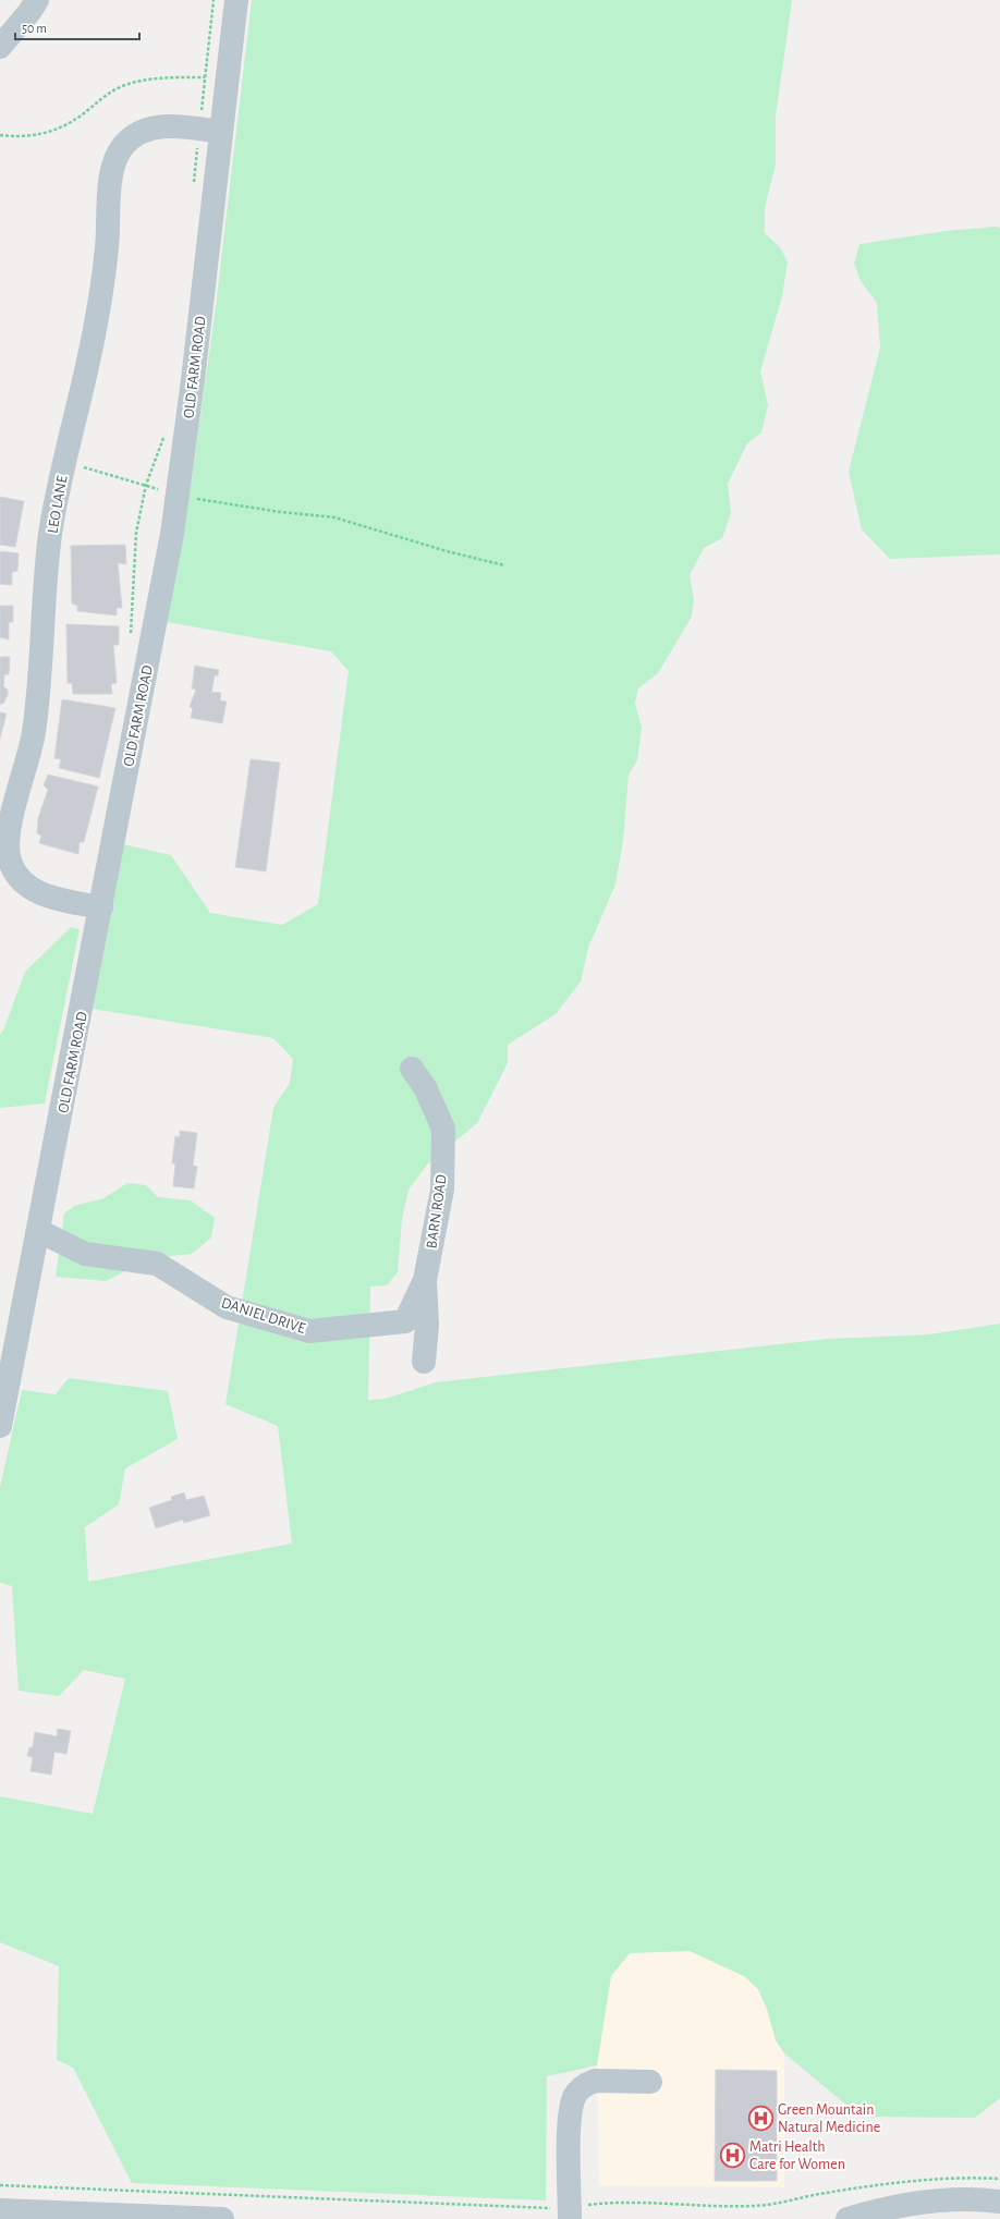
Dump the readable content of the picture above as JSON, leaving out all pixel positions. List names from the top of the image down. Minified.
{"streets":{"street":["OLD FARM ROAD","LEO LANE","BARN ROAD","DANIEL DRIVE"]},"crossings":[["OLD FARM ROAD","LEO LANE"],["OLD FARM ROAD","DANIEL DRIVE"],["BARN ROAD","DANIEL DRIVE"]],"places":{"hospital":["Green Mountain Natural Medicine","Matri Health Care for Women"]},"scale_bar":"50 m"}
